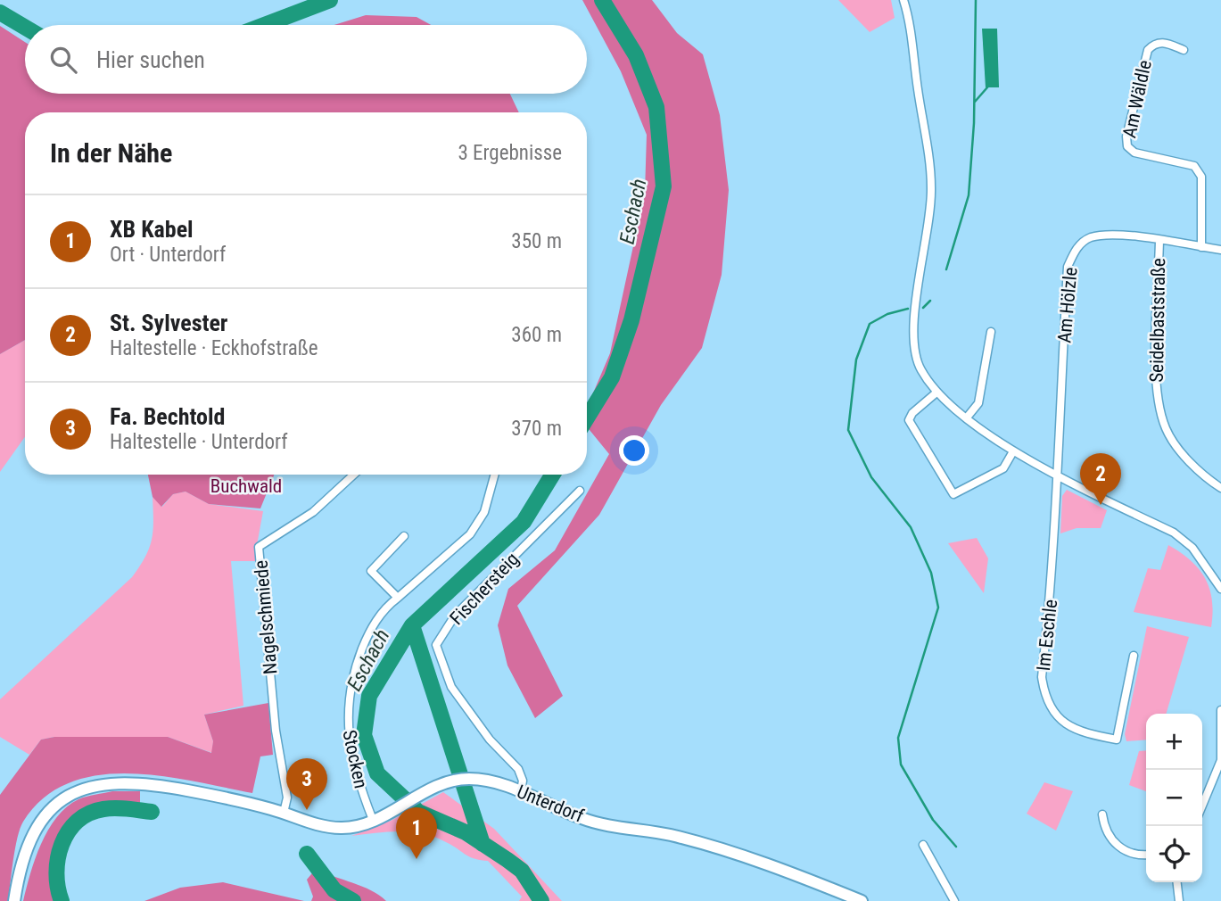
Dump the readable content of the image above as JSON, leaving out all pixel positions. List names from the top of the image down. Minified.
{"streets":{"street":["Am Wäldle","Am Hölzle","Seidelbaststraße","Fischersteig","Nagelschmiede","Im Eschle","Stocken","Unterdorf"]},"crossings":[["Am Wäldle","Am Hölzle"],["Am Hölzle","Seidelbaststraße"],["Am Hölzle","Im Eschle"],["Fischersteig","Unterdorf"],["Nagelschmiede","Unterdorf"],["Stocken","Unterdorf"]],"water":["Eschach"],"parks":["Buchwald"],"page":{"search":"Hier suchen","heading":["In der Nähe","3 Ergebnisse"],"list":[{"mark":"1","name":"XB Kabel","note":"Ort · Unterdorf","value":"350 m"},{"mark":"2","name":"St. Sylvester","note":"Haltestelle · Eckhofstraße","value":"360 m"},{"mark":"3","name":"Fa. Bechtold","note":"Haltestelle · Unterdorf","value":"370 m"}],"pins":["2","3","1"],"map_buttons":["+","−"]}}
